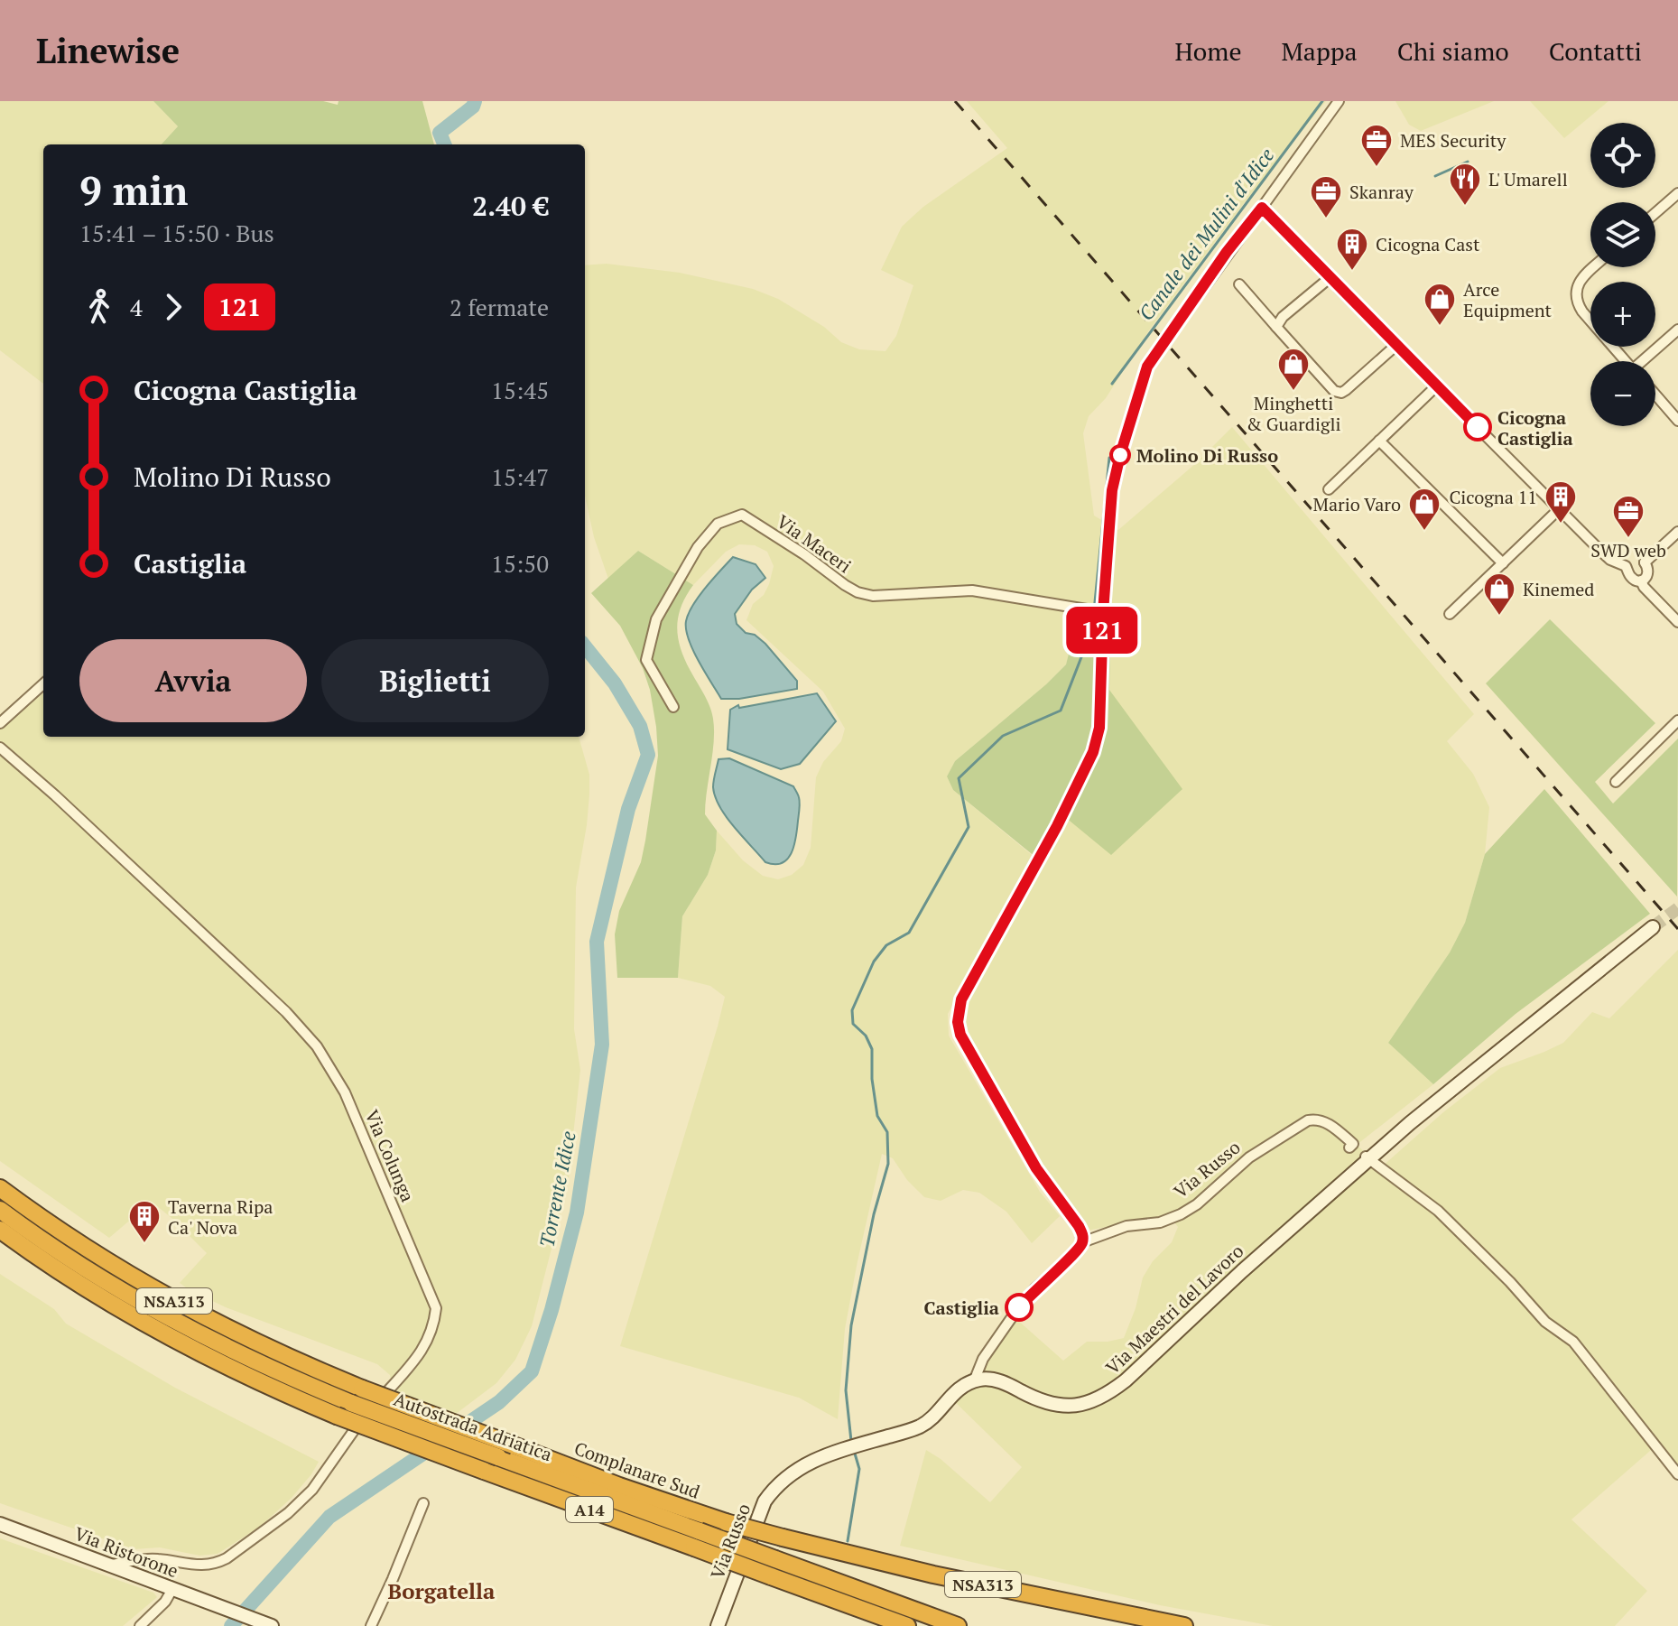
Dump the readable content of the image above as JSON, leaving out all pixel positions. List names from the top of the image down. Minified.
{"streets":{"highway":["NSA313","Autostrada Adriatica","Complanare Sud","A14"],"street":["Via Maceri","Via Colunga","Via Russo","Via Maestri del Lavoro","Via Ristorone"]},"crossings":[["Via Colunga","Via Ristorone"],["Via Russo","Via Maestri del Lavoro"]],"districts":["Borgatella"],"water":["Canale dei Mulini d'Idice","Torrente Idice"],"places":{"office":["MES Security","Skanray","SWD web"],"restaurant":["L' Umarell"],"building":["Cicogna Cast","Cicogna 11","Taverna Ripa Ca' Nova"],"shop":["Arce Equipment","Minghetti & Guardigli","Mario Varo","Kinemed"],"other":["Cicogna Castiglia","Molino Di Russo","Castiglia"]},"lines":["bus line 121"],"page":{"header":"Linewise","nav":["Home","Mappa","Chi siamo","Contatti"],"on_map":"121","map_buttons":["+","−"],"heading":["9 min","15:41 – 15:50 · Bus","2.40 €"],"legs":["4","121","2 fermate"],"list":[{"name":"Cicogna Castiglia","value":"15:45"},{"name":"Molino Di Russo","value":"15:47"},{"name":"Castiglia","value":"15:50"}],"buttons":["Avvia","Biglietti"]}}
